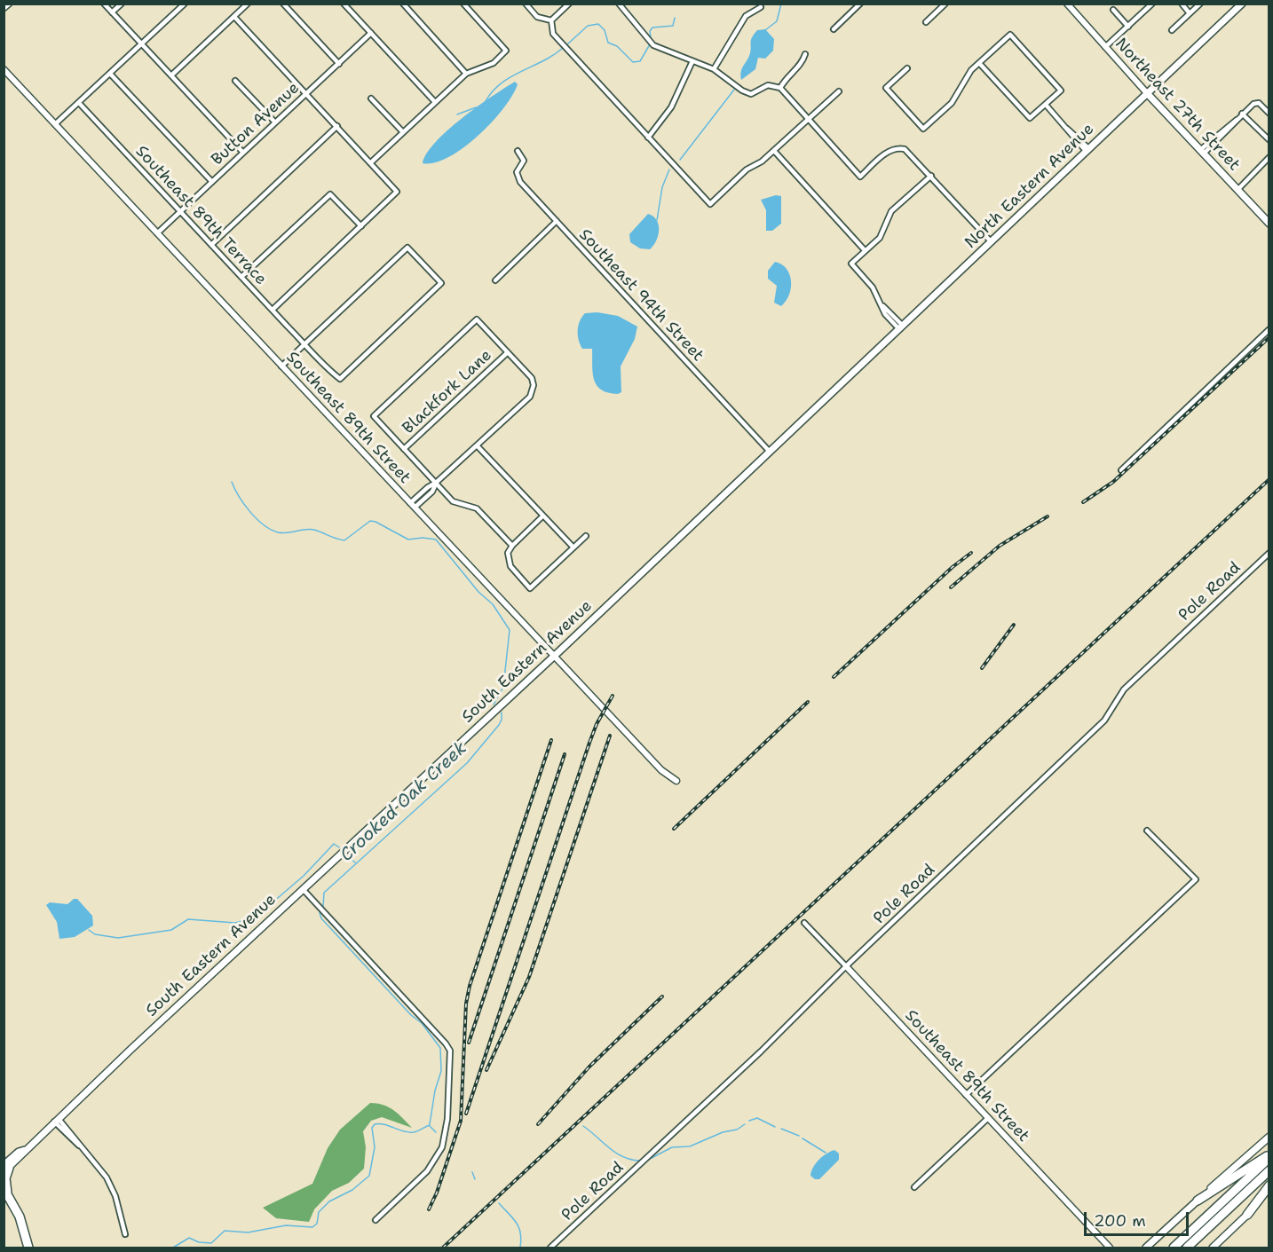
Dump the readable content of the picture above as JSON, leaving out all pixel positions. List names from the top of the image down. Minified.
{"streets":{"main road":["Northeast 27th Street","North Eastern Avenue","South Eastern Avenue"],"street":["Button Avenue","Southeast 89th Terrace","Southeast 94th Street","Blackfork Lane","Southeast 89th Street","Pole Road"]},"crossings":[["Northeast 27th Street","North Eastern Avenue"],["Button Avenue","Southeast 89th Terrace"],["Button Avenue","Southeast 89th Street"],["North Eastern Avenue","South Eastern Avenue"],["Southeast 89th Terrace","Southeast 89th Street"],["Southeast 94th Street","South Eastern Avenue"],["Southeast 89th Street","Pole Road"],["Southeast 89th Street","South Eastern Avenue"]],"water":["Crooked Oak Creek"],"scale_bar":"200 m"}
